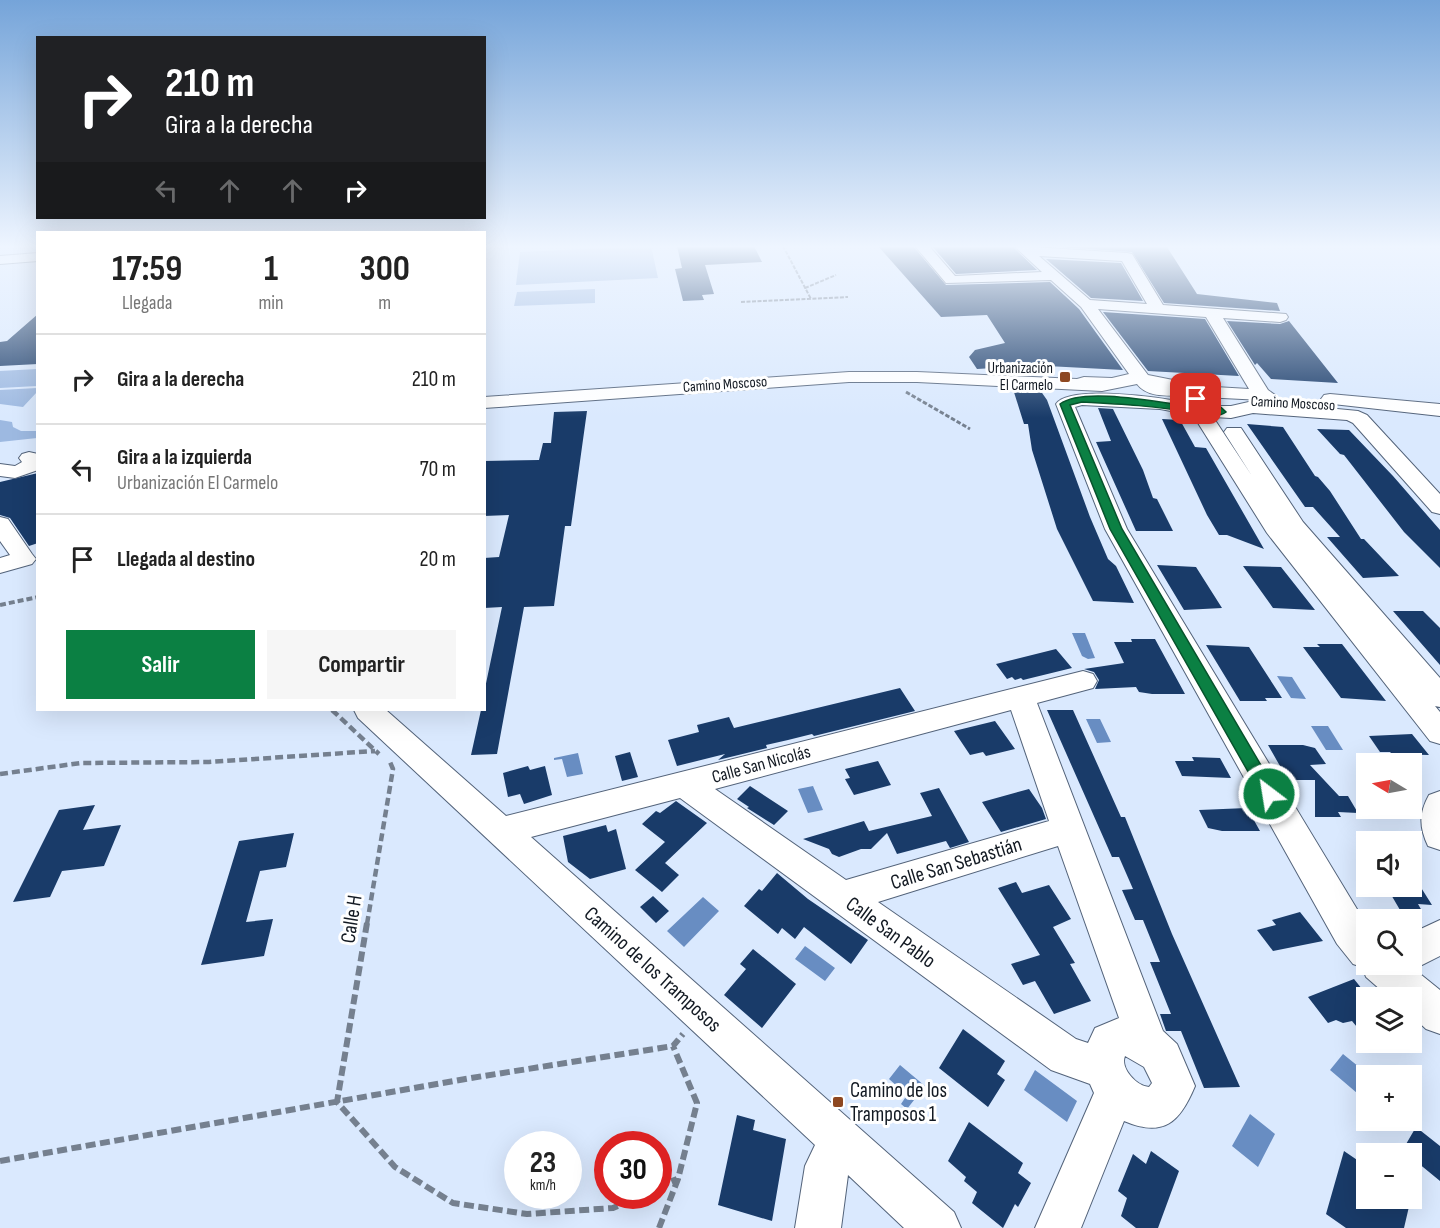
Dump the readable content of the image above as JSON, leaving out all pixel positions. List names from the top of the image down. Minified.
{"streets":{"street":["Camino Moscoso","Calle San Nicolás","Calle San Sebastián","Calle San Pablo","Camino de los Tramposos"],"path":["Calle H"]},"crossings":[["Calle San Nicolás","Calle San Pablo"],["Calle San Nicolás","Camino de los Tramposos"],["Calle San Sebastián","Calle San Pablo"]],"places":{"transit":["Urbanización El Carmelo","Camino de los Tramposos 1"]},"north":"left","page":{"turn":["210 m","Gira a la derecha"],"eta":["17:59","Llegada","1","min","300","m"],"list":[{"name":"Gira a la derecha","value":"210 m"},{"name":"Gira a la izquierda","note":"Urbanización El Carmelo","value":"70 m"},{"name":"Llegada al destino","value":"20 m"}],"buttons":["Salir","Compartir"],"map_buttons":["+","−"],"speed":"23 km/h","limit":"30"}}
